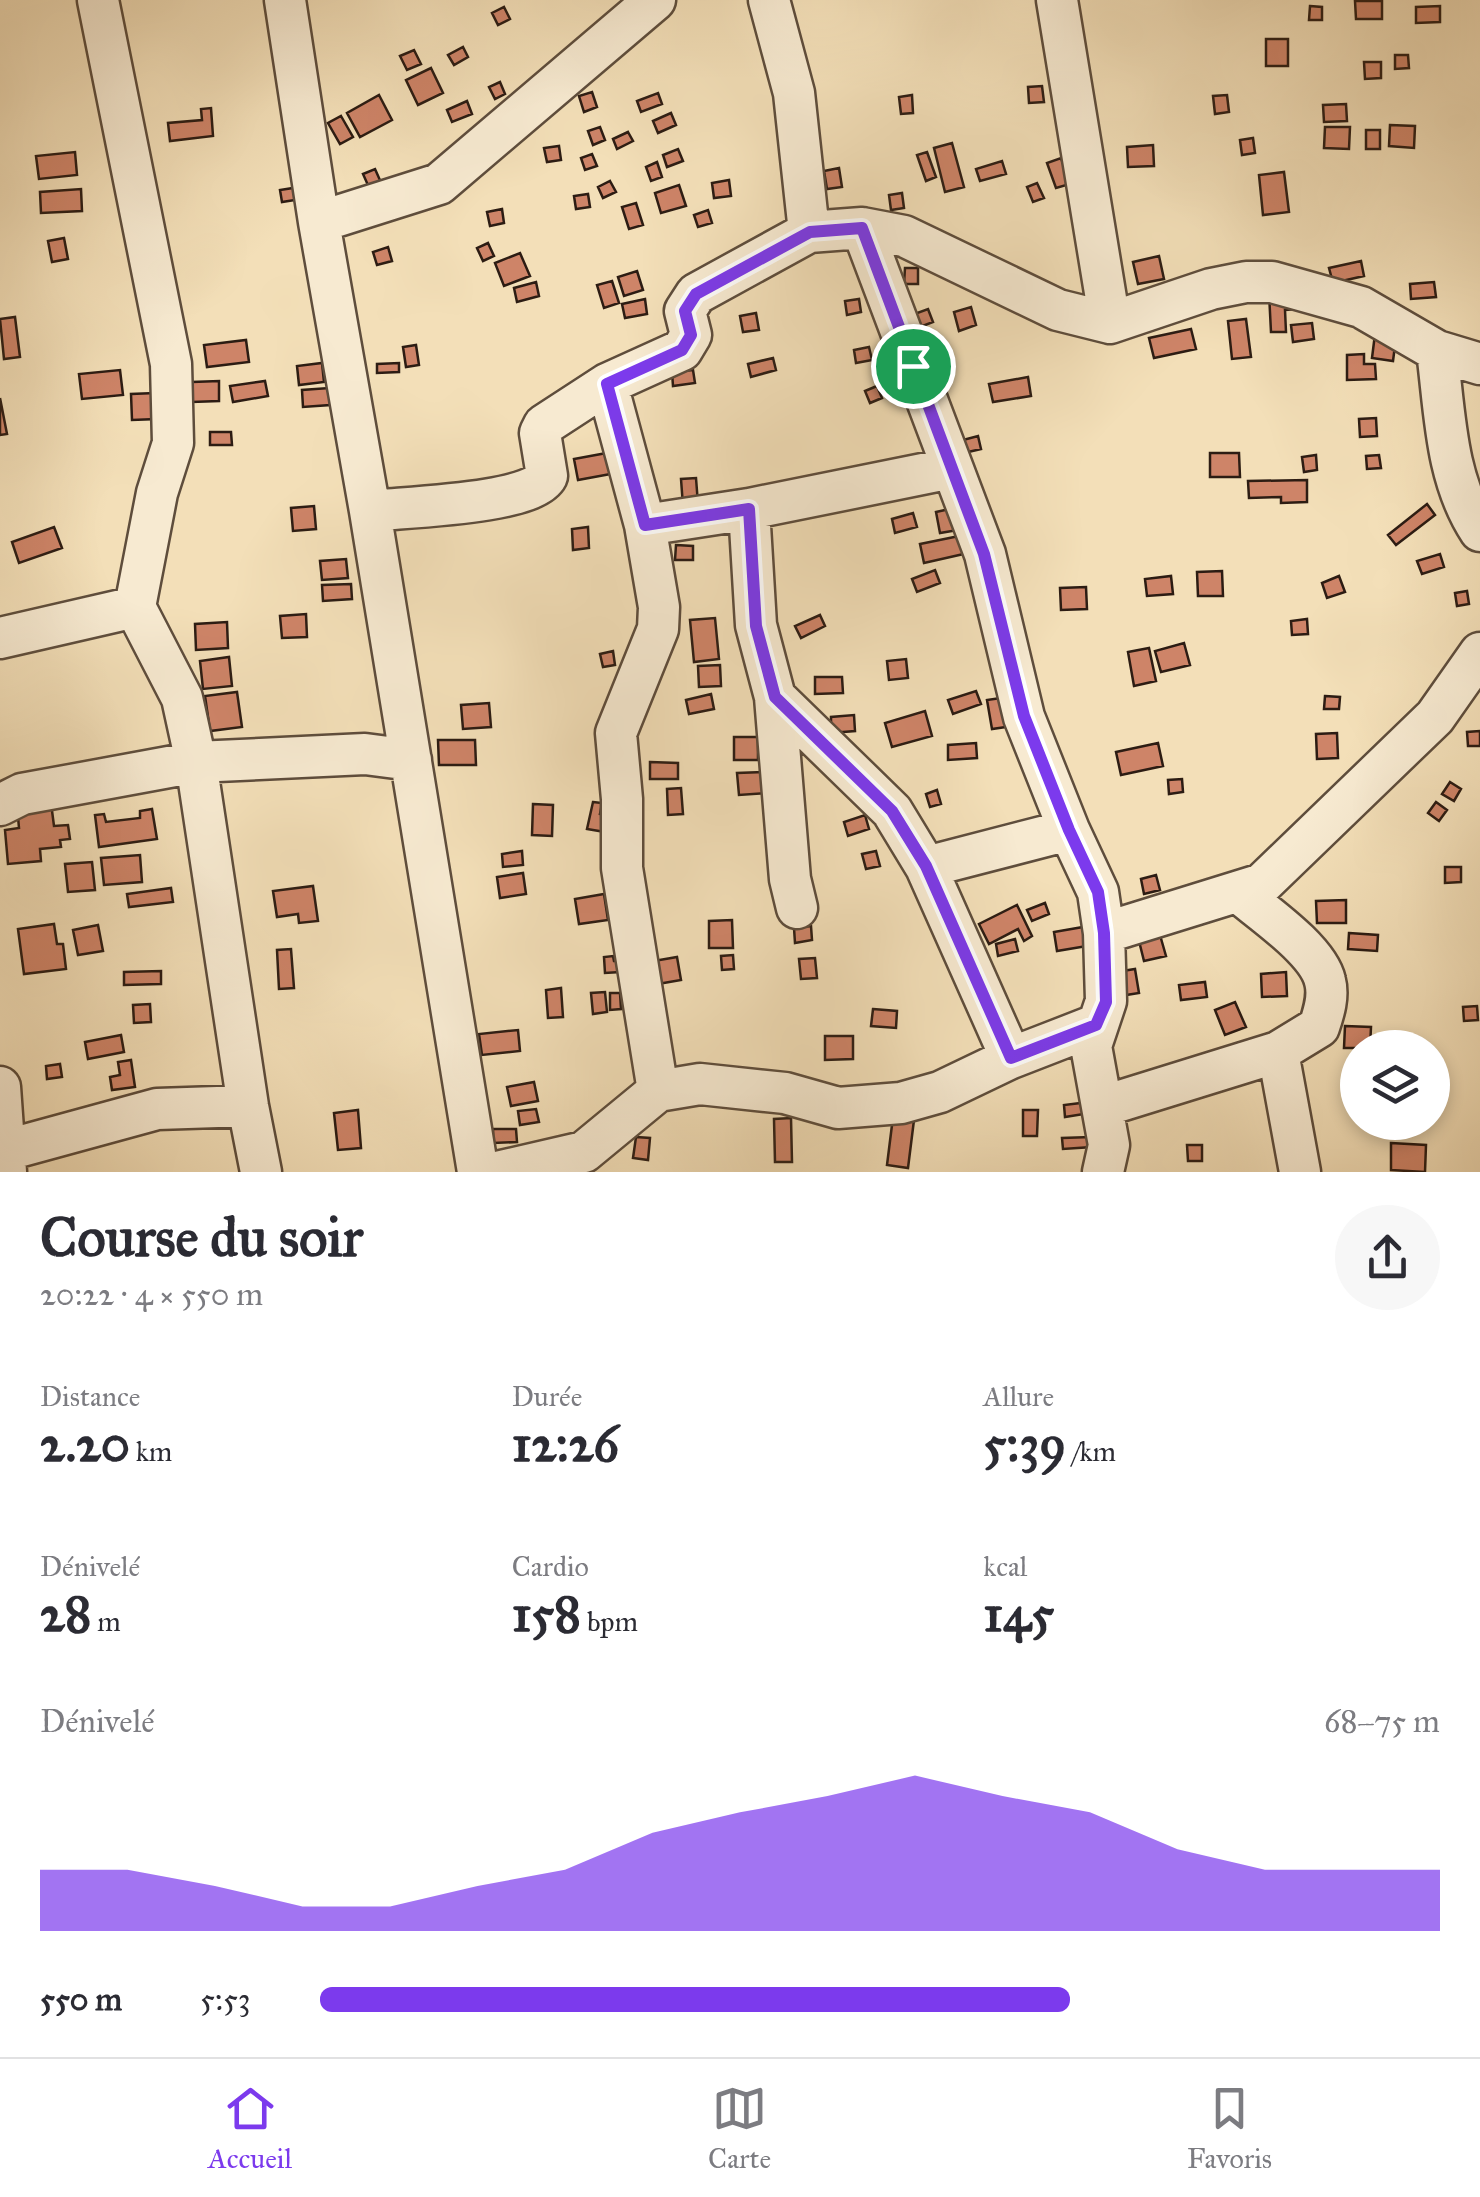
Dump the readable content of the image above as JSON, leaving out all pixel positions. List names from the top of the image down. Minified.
{"page":{"heading":["Course du soir","20:22 · 4 × 550 m"],"stats":[["Distance","2.20 km"],["Durée","12:26"],["Allure","5:39 /km"],["Dénivelé","28 m"],["Cardio","158 bpm"],["kcal","145"]],"chart":["Dénivelé","68–75 m"],"list":[{"name":"550 m","note":"5:53"}],"tabs":["Accueil","Carte","Favoris"]}}
